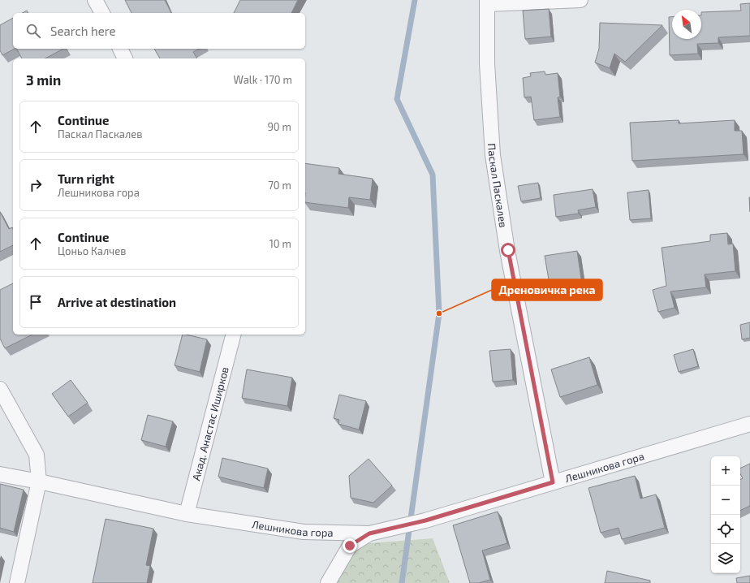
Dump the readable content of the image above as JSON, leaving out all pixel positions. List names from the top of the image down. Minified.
{"streets":{"street":["Паскал Паскалев","Акад. Анастас Иширков","Лешникова гора"]},"crossings":[["Паскал Паскалев","Лешникова гора"],["Акад. Анастас Иширков","Лешникова гора"]],"places":["Дреновичка река"],"north":"top left","page":{"search":"Search here","heading":["3 min","Walk · 170 m"],"list":[["Continue","Паскал Паскалев","90 m"],["Turn right","Лешникова гора","70 m"],["Continue","Цоньо Калчев","10 m"],"Arrive at destination"],"map_buttons":["+","−"]}}
